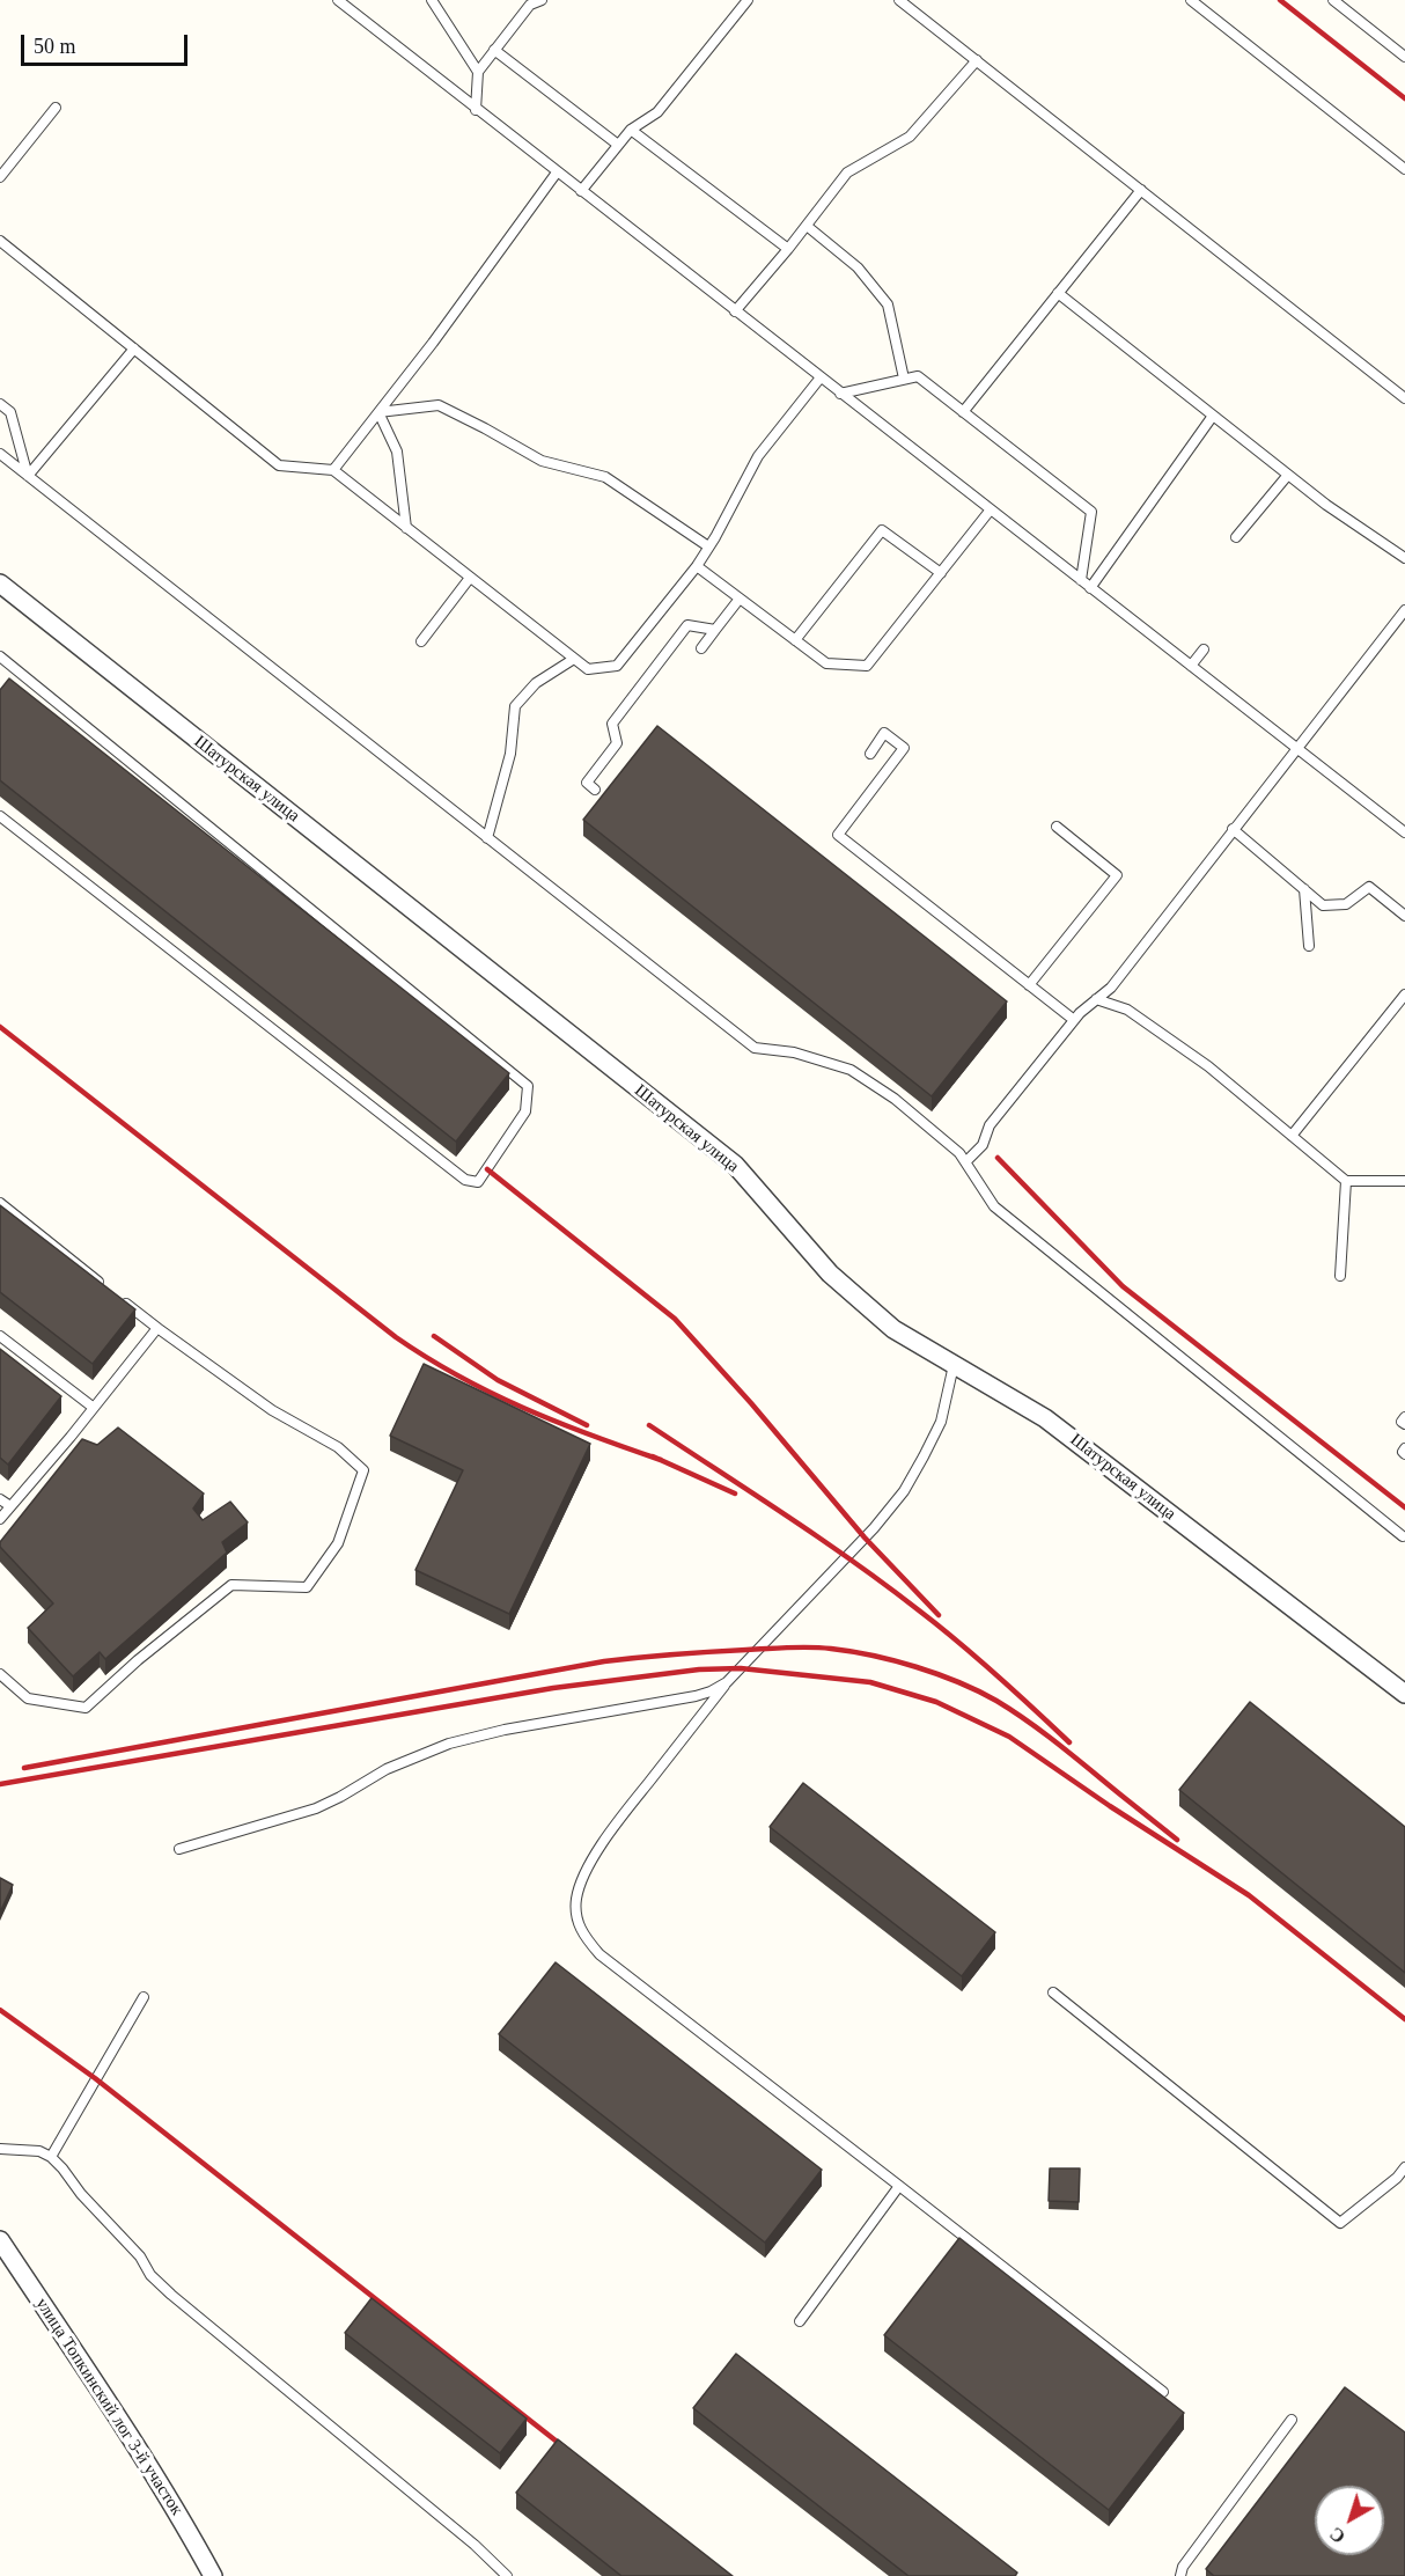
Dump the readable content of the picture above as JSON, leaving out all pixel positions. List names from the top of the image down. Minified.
{"streets":{"street":["Шатурская улица","улица Топкинский лог 3-й участок"]},"scale_bar":"50 m","north":"bottom left"}
